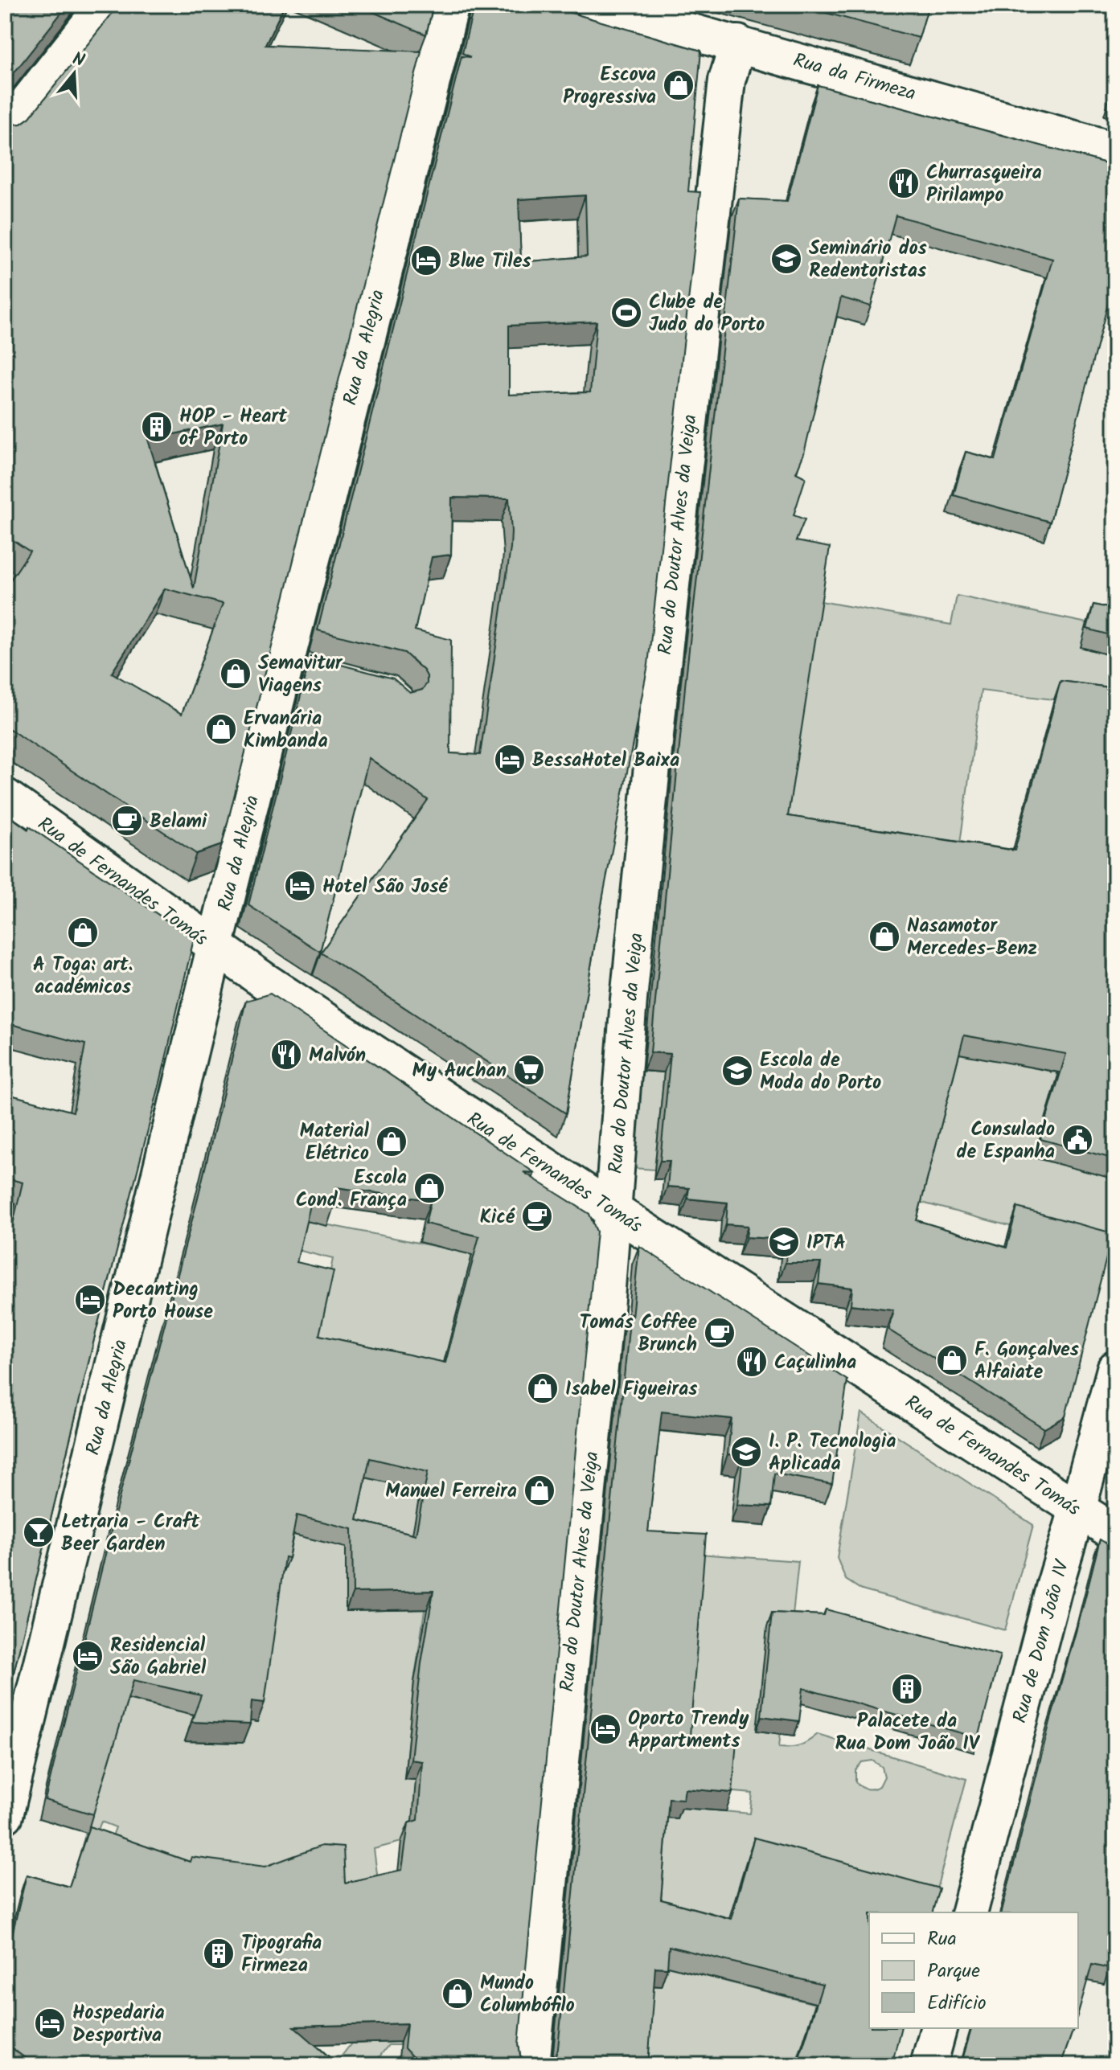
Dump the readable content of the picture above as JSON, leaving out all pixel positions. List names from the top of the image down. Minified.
{"streets":{"street":["Rua da Firmeza","Rua da Alegria","Rua do Doutor Alves da Veiga","Rua de Fernandes Tomás","Rua de Dom João IV"]},"crossings":[["Rua da Firmeza","Rua do Doutor Alves da Veiga"],["Rua da Alegria","Rua de Fernandes Tomás"],["Rua do Doutor Alves da Veiga","Rua de Fernandes Tomás"],["Rua de Fernandes Tomás","Rua de Dom João IV"]],"places":{"shop":["Escova Progressiva","Semavitur Viagens","Ervanária Kimbanda","A Toga: art. académicos","Nasamotor Mercedes-Benz","Material Elétrico","Escola Cond. França","F. Gonçalves Alfaiate","Isabel Figueiras","Manuel Ferreira","Mundo Columbófilo"],"restaurant":["Churrasqueira Pirilampo","Malvón","Caçulinha"],"school or university":["Seminário dos Redentoristas","Escola de Moda do Porto","IPTA","I. P. Tecnologia Aplicada"],"hotel":["Blue Tiles","BessaHotel Baixa","Hotel São José","Decanting Porto House","Residencial São Gabriel","Oporto Trendy Appartments","Hospedaria Desportiva"],"sports":["Clube de Judo do Porto"],"building":["HOP - Heart of Porto","Palacete da Rua Dom João IV","Tipografia Firmeza"],"cafe":["Belami","Kicé","Tomás Coffee Brunch"],"supermarket":["My Auchan"],"public building":["Consulado de Espanha"],"bar":["Letraria - Craft Beer Garden"]},"legend":["Rua","Parque","Edifício"],"north":"top"}
